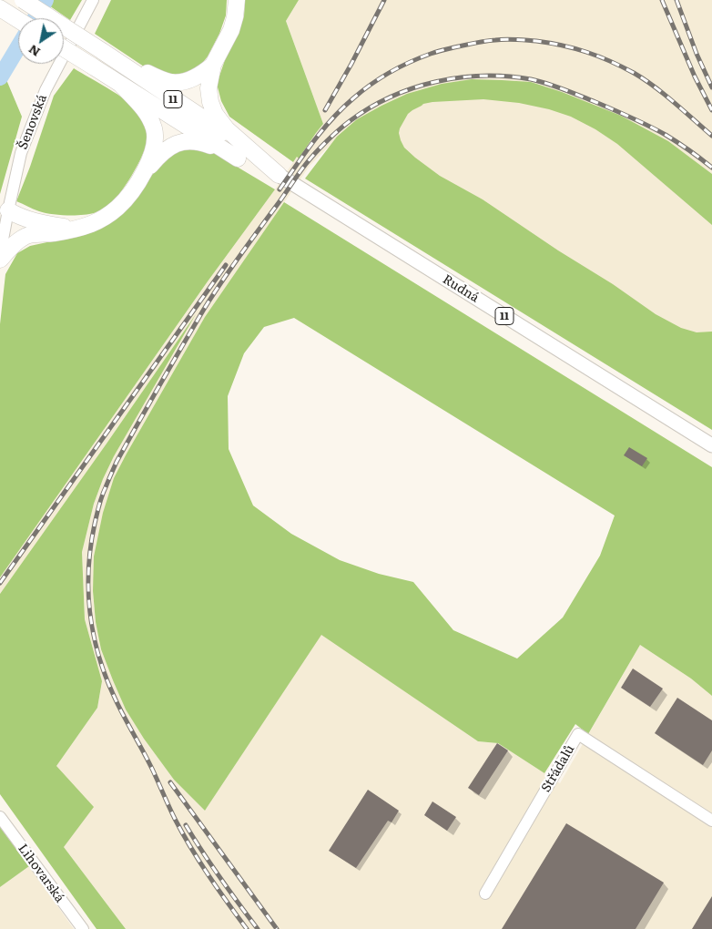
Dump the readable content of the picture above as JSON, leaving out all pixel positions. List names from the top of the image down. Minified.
{"streets":{"highway":["11"],"main road":["Rudná"],"street":["Šenovská","Střádalů","Lihovarská"]},"crossings":[["11","Rudná"]],"north":"bottom left"}
